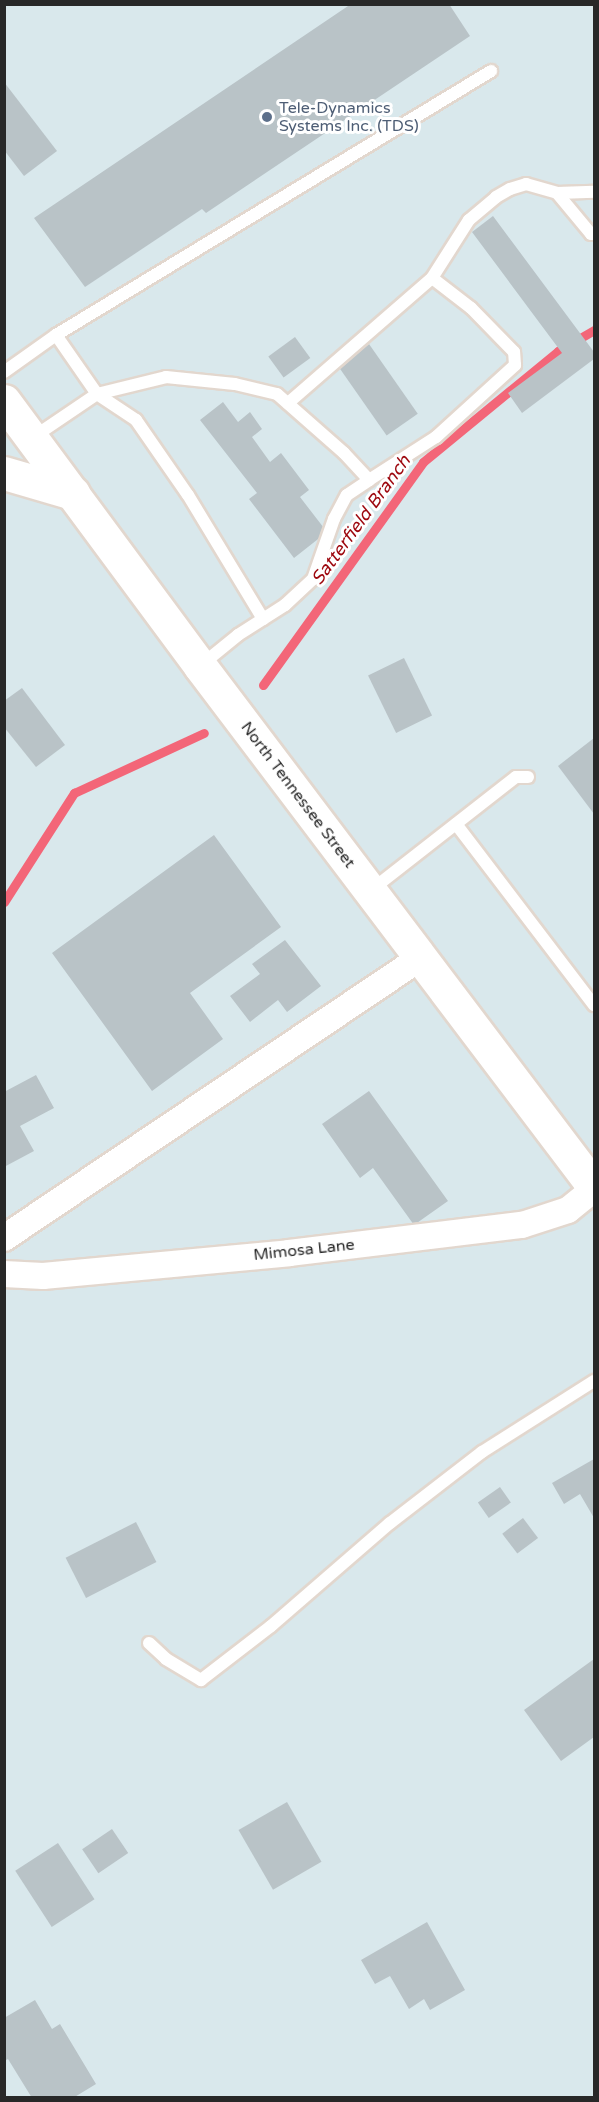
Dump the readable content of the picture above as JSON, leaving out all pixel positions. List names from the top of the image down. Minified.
{"streets":{"main road":["North Tennessee Street"],"street":["Mimosa Lane"]},"crossings":[["North Tennessee Street","Mimosa Lane"]],"water":["Satterfield Branch"],"places":["Tele-Dynamics Systems Inc. (TDS)"]}
